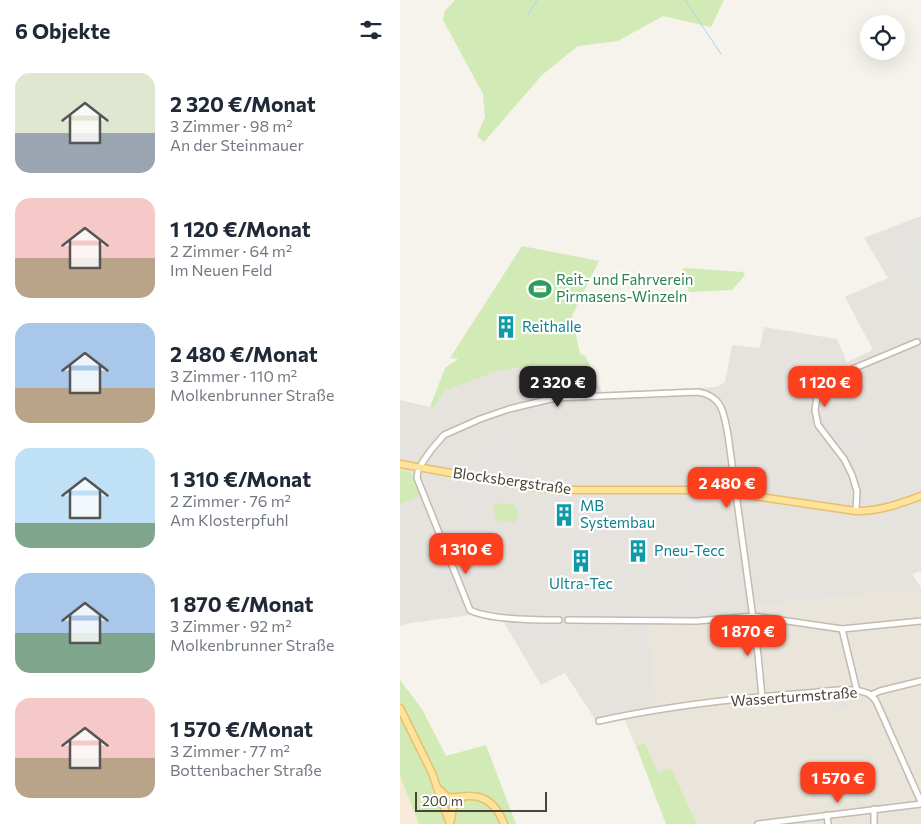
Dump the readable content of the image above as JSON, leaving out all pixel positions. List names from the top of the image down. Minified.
{"streets":{"main road":["Blocksbergstraße"],"street":["Wasserturmstraße"]},"places":{"sports":["Reit- und Fahrverein Pirmasens-Winzeln"],"building":["Reithalle","MB Systembau","Pneu-Tecc","Ultra-Tec"]},"scale_bar":"200 m","page":{"heading":"6 Objekte","list":[{"name":"2 320 €/Monat","note":"3 Zimmer · 98 m² · An der Steinmauer"},{"name":"1 120 €/Monat","note":"2 Zimmer · 64 m² · Im Neuen Feld"},{"name":"2 480 €/Monat","note":"3 Zimmer · 110 m² · Molkenbrunner Straße"},{"name":"1 310 €/Monat","note":"2 Zimmer · 76 m² · Am Klosterpfuhl"},{"name":"1 870 €/Monat","note":"3 Zimmer · 92 m² · Molkenbrunner Straße"},{"name":"1 570 €/Monat","note":"3 Zimmer · 77 m² · Bottenbacher Straße"}],"price":["2 320 €","1 120 €","2 480 €","1 310 €","1 870 €","1 570 €"],"scale":"200 m"}}
